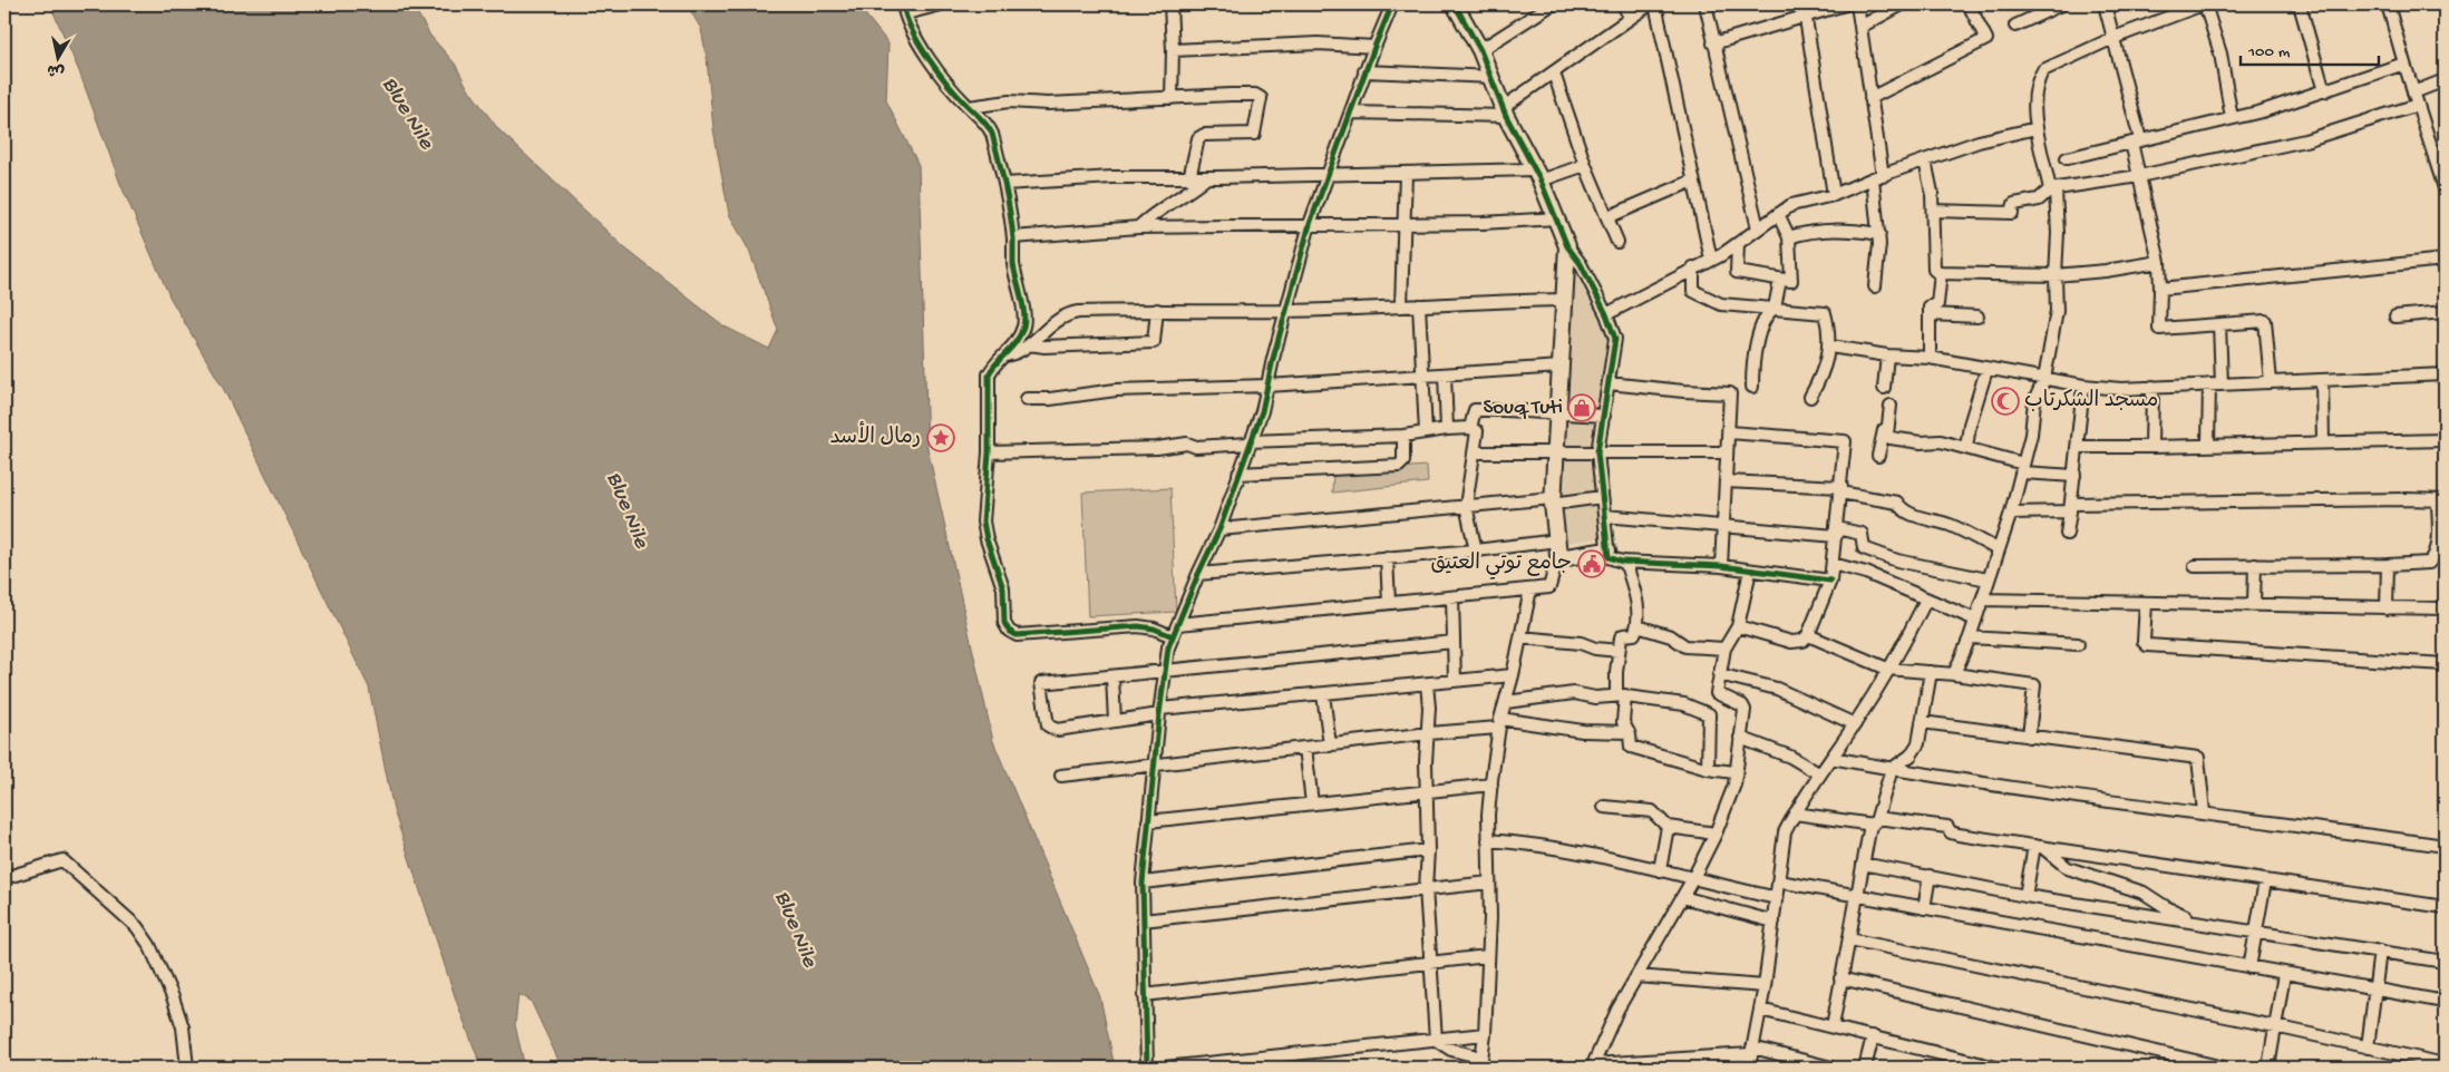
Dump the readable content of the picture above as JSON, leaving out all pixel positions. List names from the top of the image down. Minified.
{"water":["Blue Nile"],"places":{"mosque":["مسجد الشكرتاب"],"shop":["Souq Tuti"],"place":["رمال الأسد"],"public building":["جامع توتي العتيق"]},"scale_bar":"100 m","north":"bottom"}
